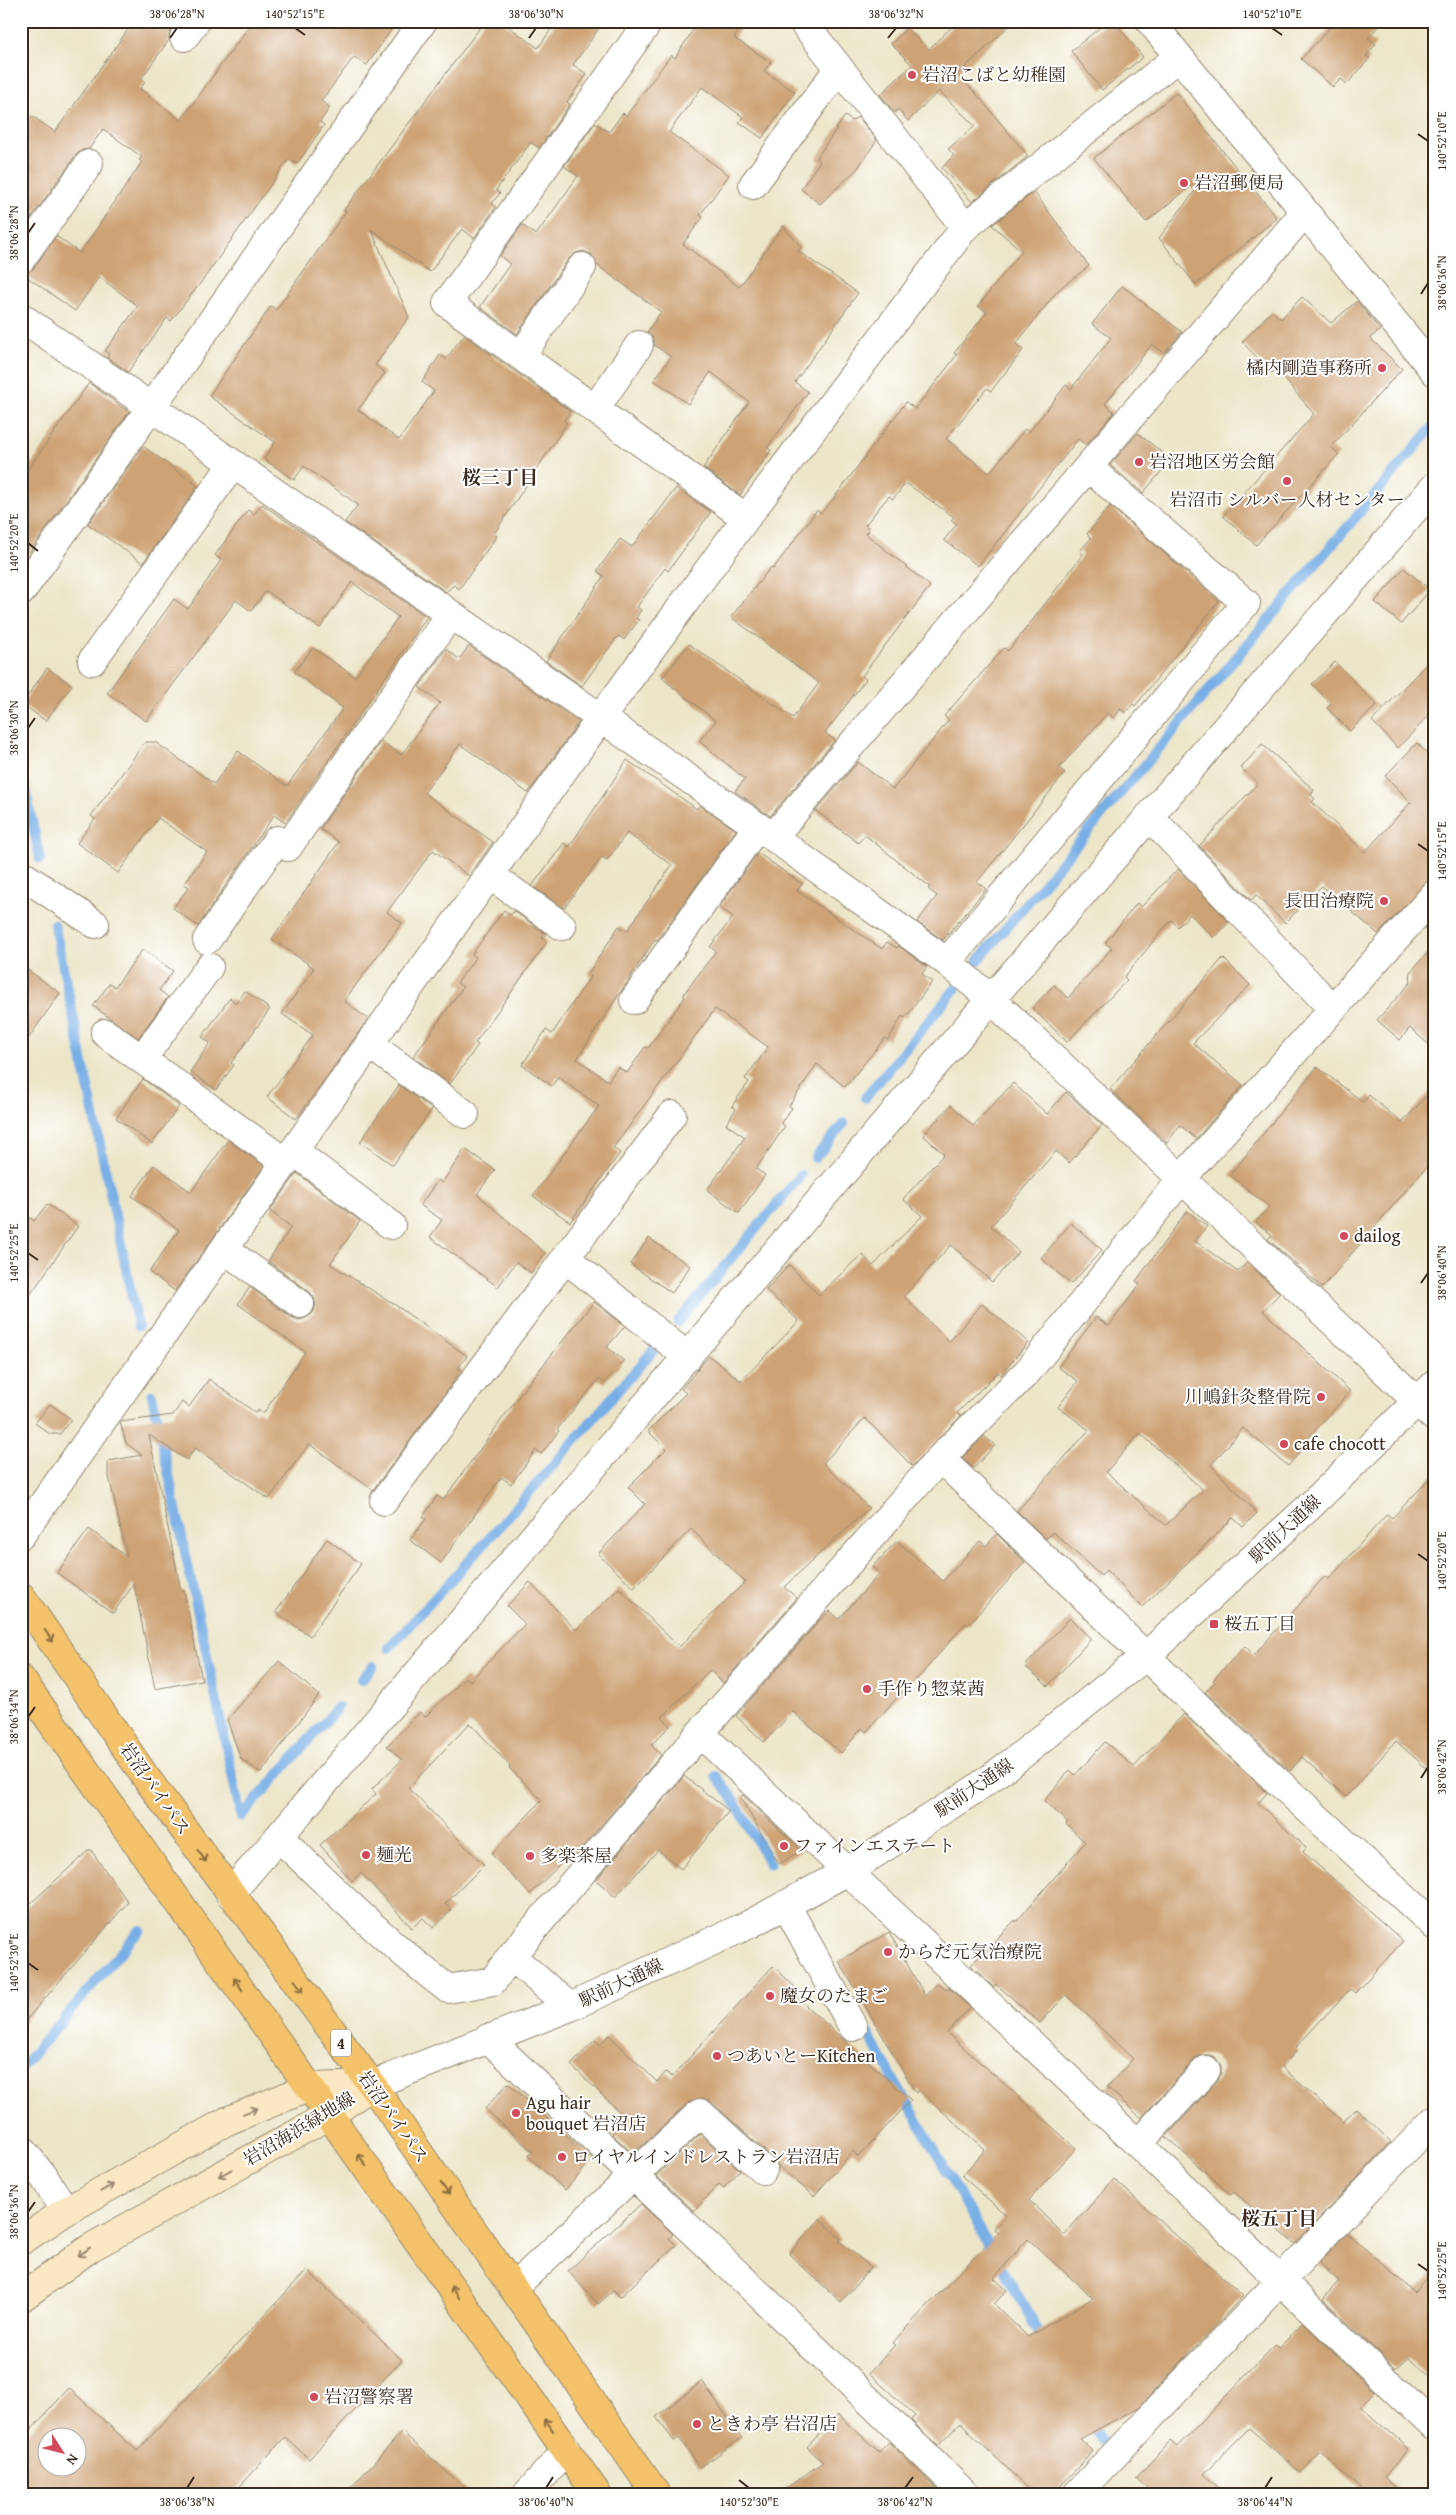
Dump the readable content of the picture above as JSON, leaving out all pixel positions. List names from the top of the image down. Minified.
{"streets":{"highway":["岩沼バイパス","4"],"main road":["岩沼海浜緑地線"],"street":["駅前大通線"]},"crossings":[["駅前大通線","岩沼バイパス"],["駅前大通線","岩沼海浜緑地線"],["岩沼バイパス","岩沼海浜緑地線"]],"districts":["桜三丁目","桜五丁目"],"places":{"other":["岩沼こばと幼稚園","岩沼郵便局","橘内剛造事務所","岩沼地区労会館","岩沼市 シルバー人材センター","長田治療院","dailog","川嶋針灸整骨院","cafe chocott","手作り惣菜茜","ファインエステート","麺光","多楽茶屋","からだ元気治療院","魔女のたまご","つあいとーKitchen","Agu hair bouquet 岩沼店","ロイヤルインドレストラン岩沼店","岩沼警察署","ときわ亭 岩沼店"],"transit":["桜五丁目"]},"north":"bottom right","coordinates":["38°06'28\"N","140°52'15\"E","38°06'30\"N","38°06'32\"N","140°52'10\"E","38°06'36\"N","140°52'20\"E","140°52'25\"E","38°06'40\"N","38°06'34\"N","38°06'42\"N","140°52'30\"E","38°06'38\"N","38°06'44\"N"]}
